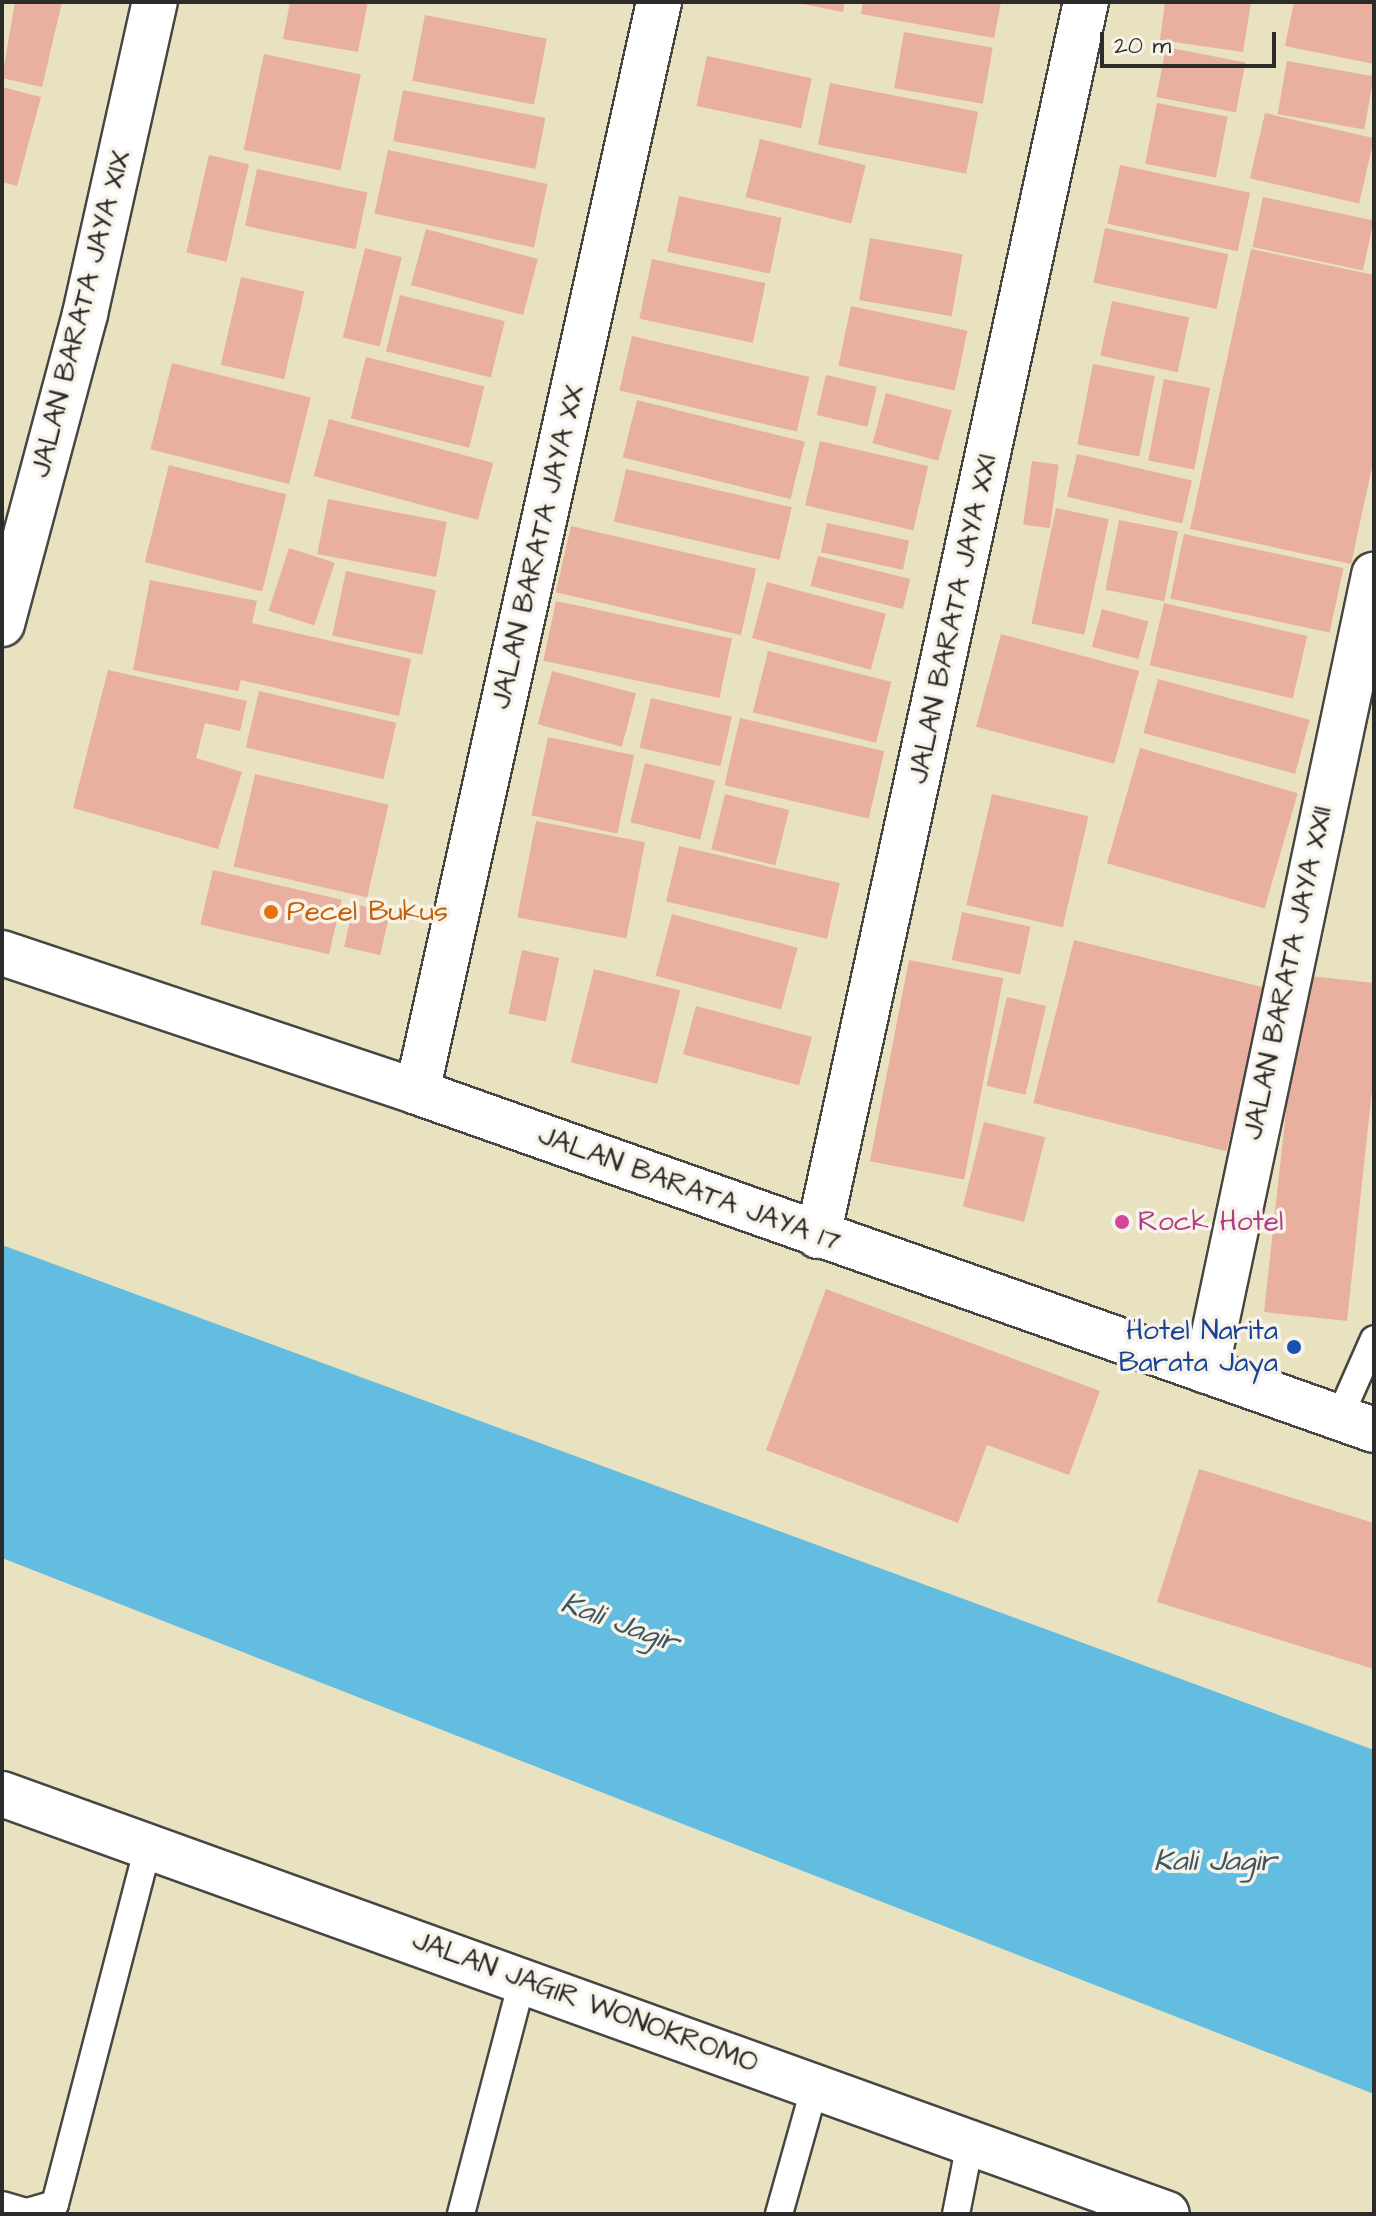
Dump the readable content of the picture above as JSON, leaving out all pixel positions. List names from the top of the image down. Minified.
{"streets":{"street":["JALAN BARATA JAYA XIX","JALAN BARATA JAYA XX","JALAN BARATA JAYA XXI","JALAN BARATA JAYA XXII","JALAN BARATA JAYA 17","JALAN JAGIR WONOKROMO"]},"crossings":[["JALAN BARATA JAYA XX","JALAN BARATA JAYA 17"],["JALAN BARATA JAYA XXI","JALAN BARATA JAYA 17"],["JALAN BARATA JAYA XXII","JALAN BARATA JAYA 17"]],"water":["Kali Jagir"],"places":["Pecel Bukus","Rock Hotel","Hotel Narita Barata Jaya"],"scale_bar":"20 m"}
